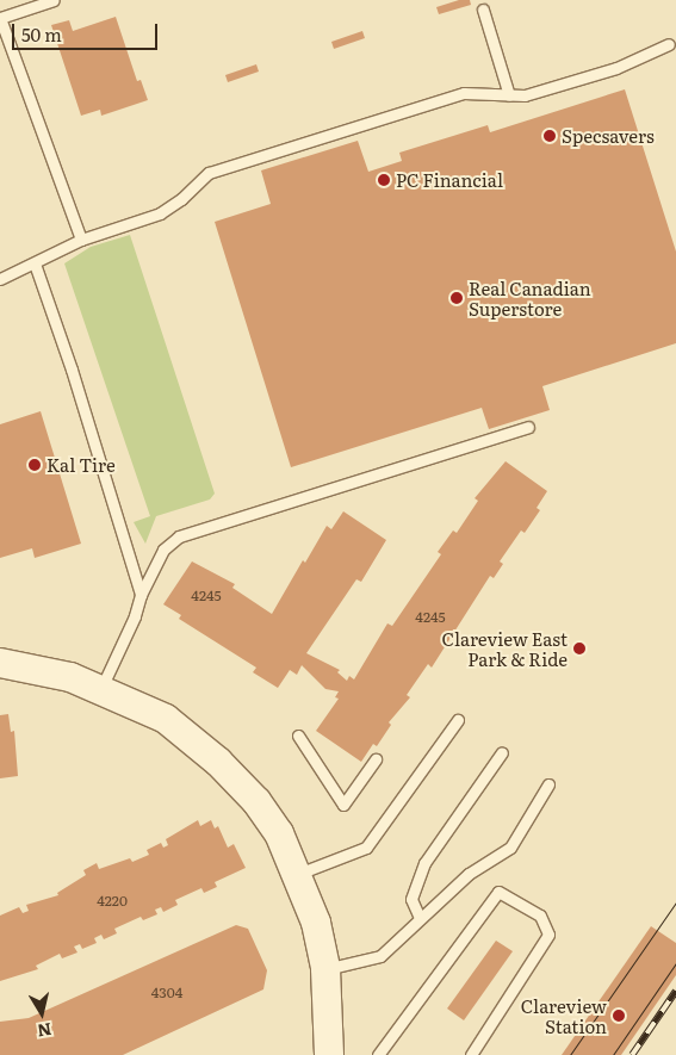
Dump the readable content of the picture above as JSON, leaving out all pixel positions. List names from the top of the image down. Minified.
{"places":["Specsavers","PC Financial","Real Canadian Superstore","Kal Tire","Clareview East Park & Ride","Clareview Station"],"house_numbers":["4245","4245","4220","4304"],"scale_bar":"50 m","north":"bottom"}
